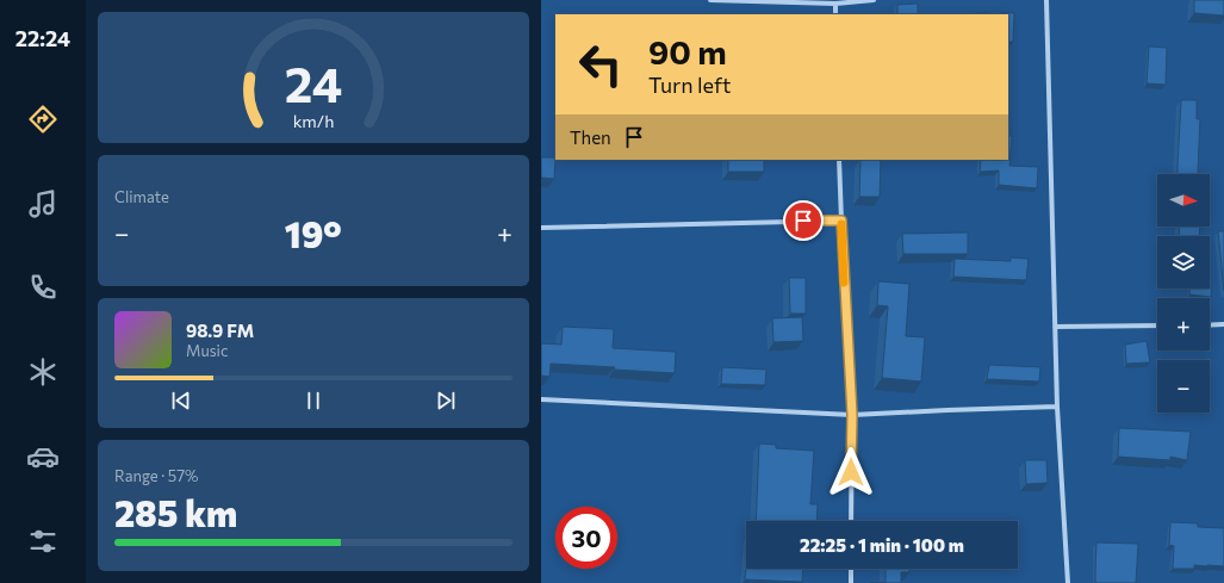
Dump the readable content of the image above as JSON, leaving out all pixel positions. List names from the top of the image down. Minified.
{"north":"right","page":{"tabs":"22:24","turn":["90 m","Turn left"],"then":"Then","tile":["Climate",["Range · 57%","285 km"]],"map_buttons":["+","−"],"heat":["−","19°","+"],"song":["98.9 FM","Music"],"limit":"30","trip":"22:25 · 1 min · 100 m","gauge":["24","km/h"]}}
